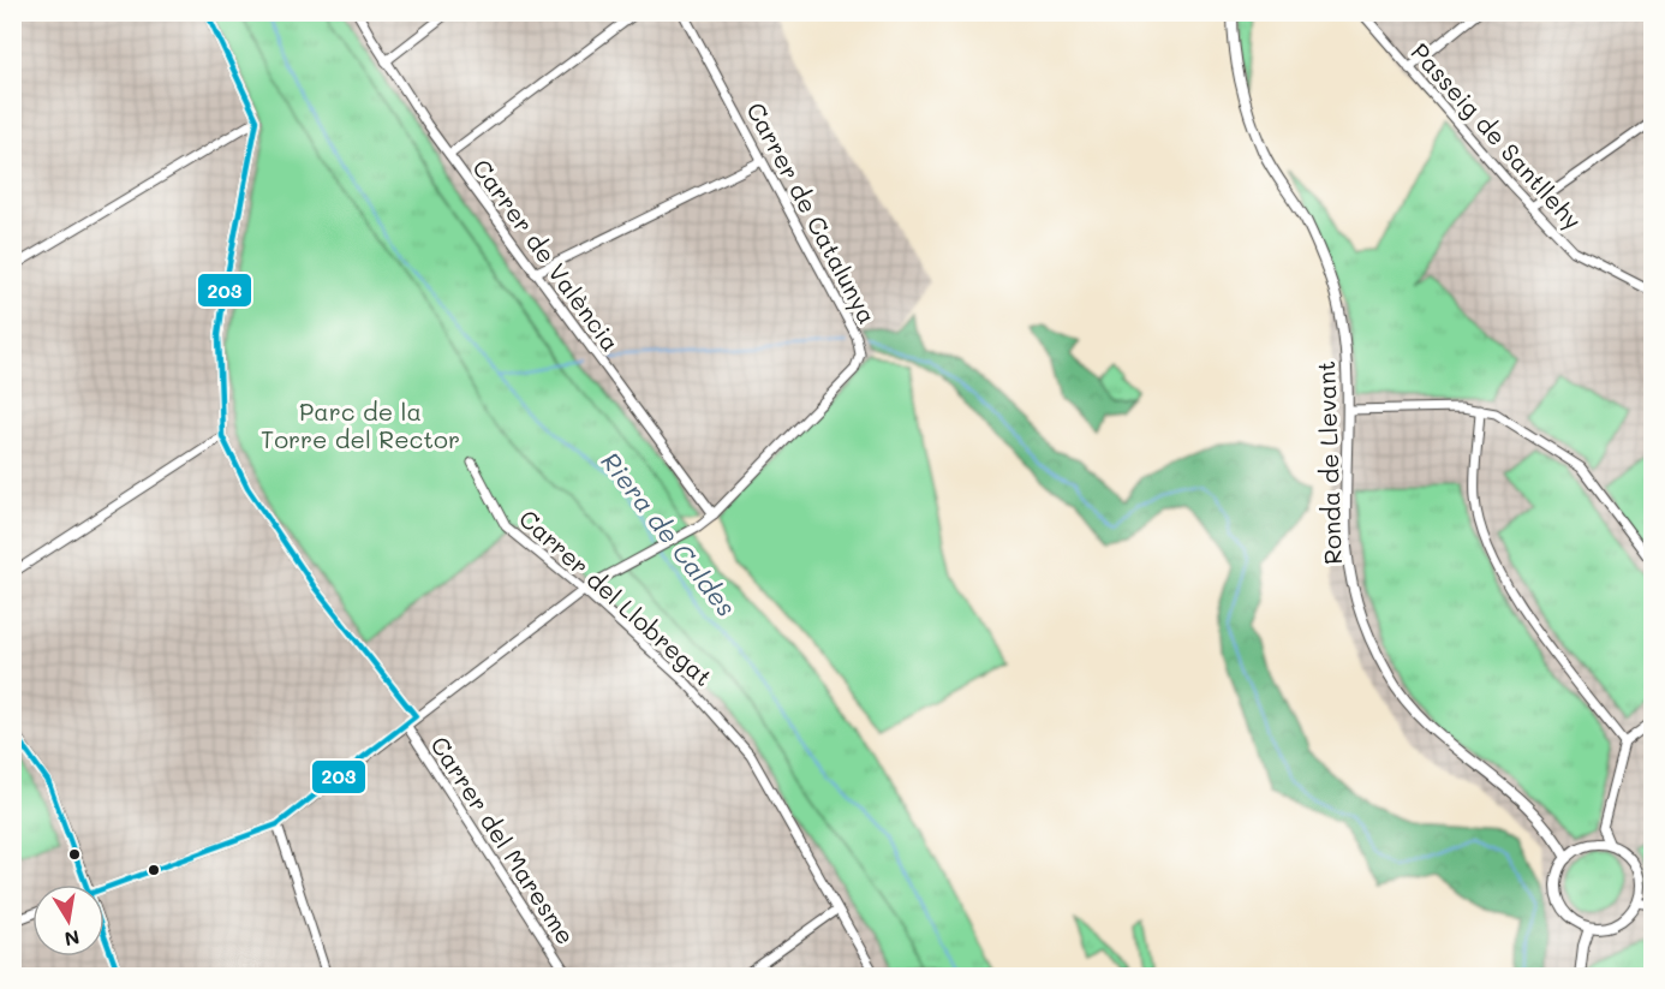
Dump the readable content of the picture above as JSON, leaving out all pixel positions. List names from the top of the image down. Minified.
{"streets":{"main road":["Ronda de Llevant"],"street":["Passeig de Santllehy","Carrer de Catalunya","Carrer de València","Carrer del Llobregat","Carrer del Maresme"]},"crossings":[["Carrer de Catalunya","Carrer de València"],["Carrer de Catalunya","Carrer del Llobregat"],["Carrer de Catalunya","Carrer del Maresme"]],"water":["Riera de Caldes"],"parks":["Parc de la Torre del Rector"],"lines":["transit line 203"],"north":"bottom"}
